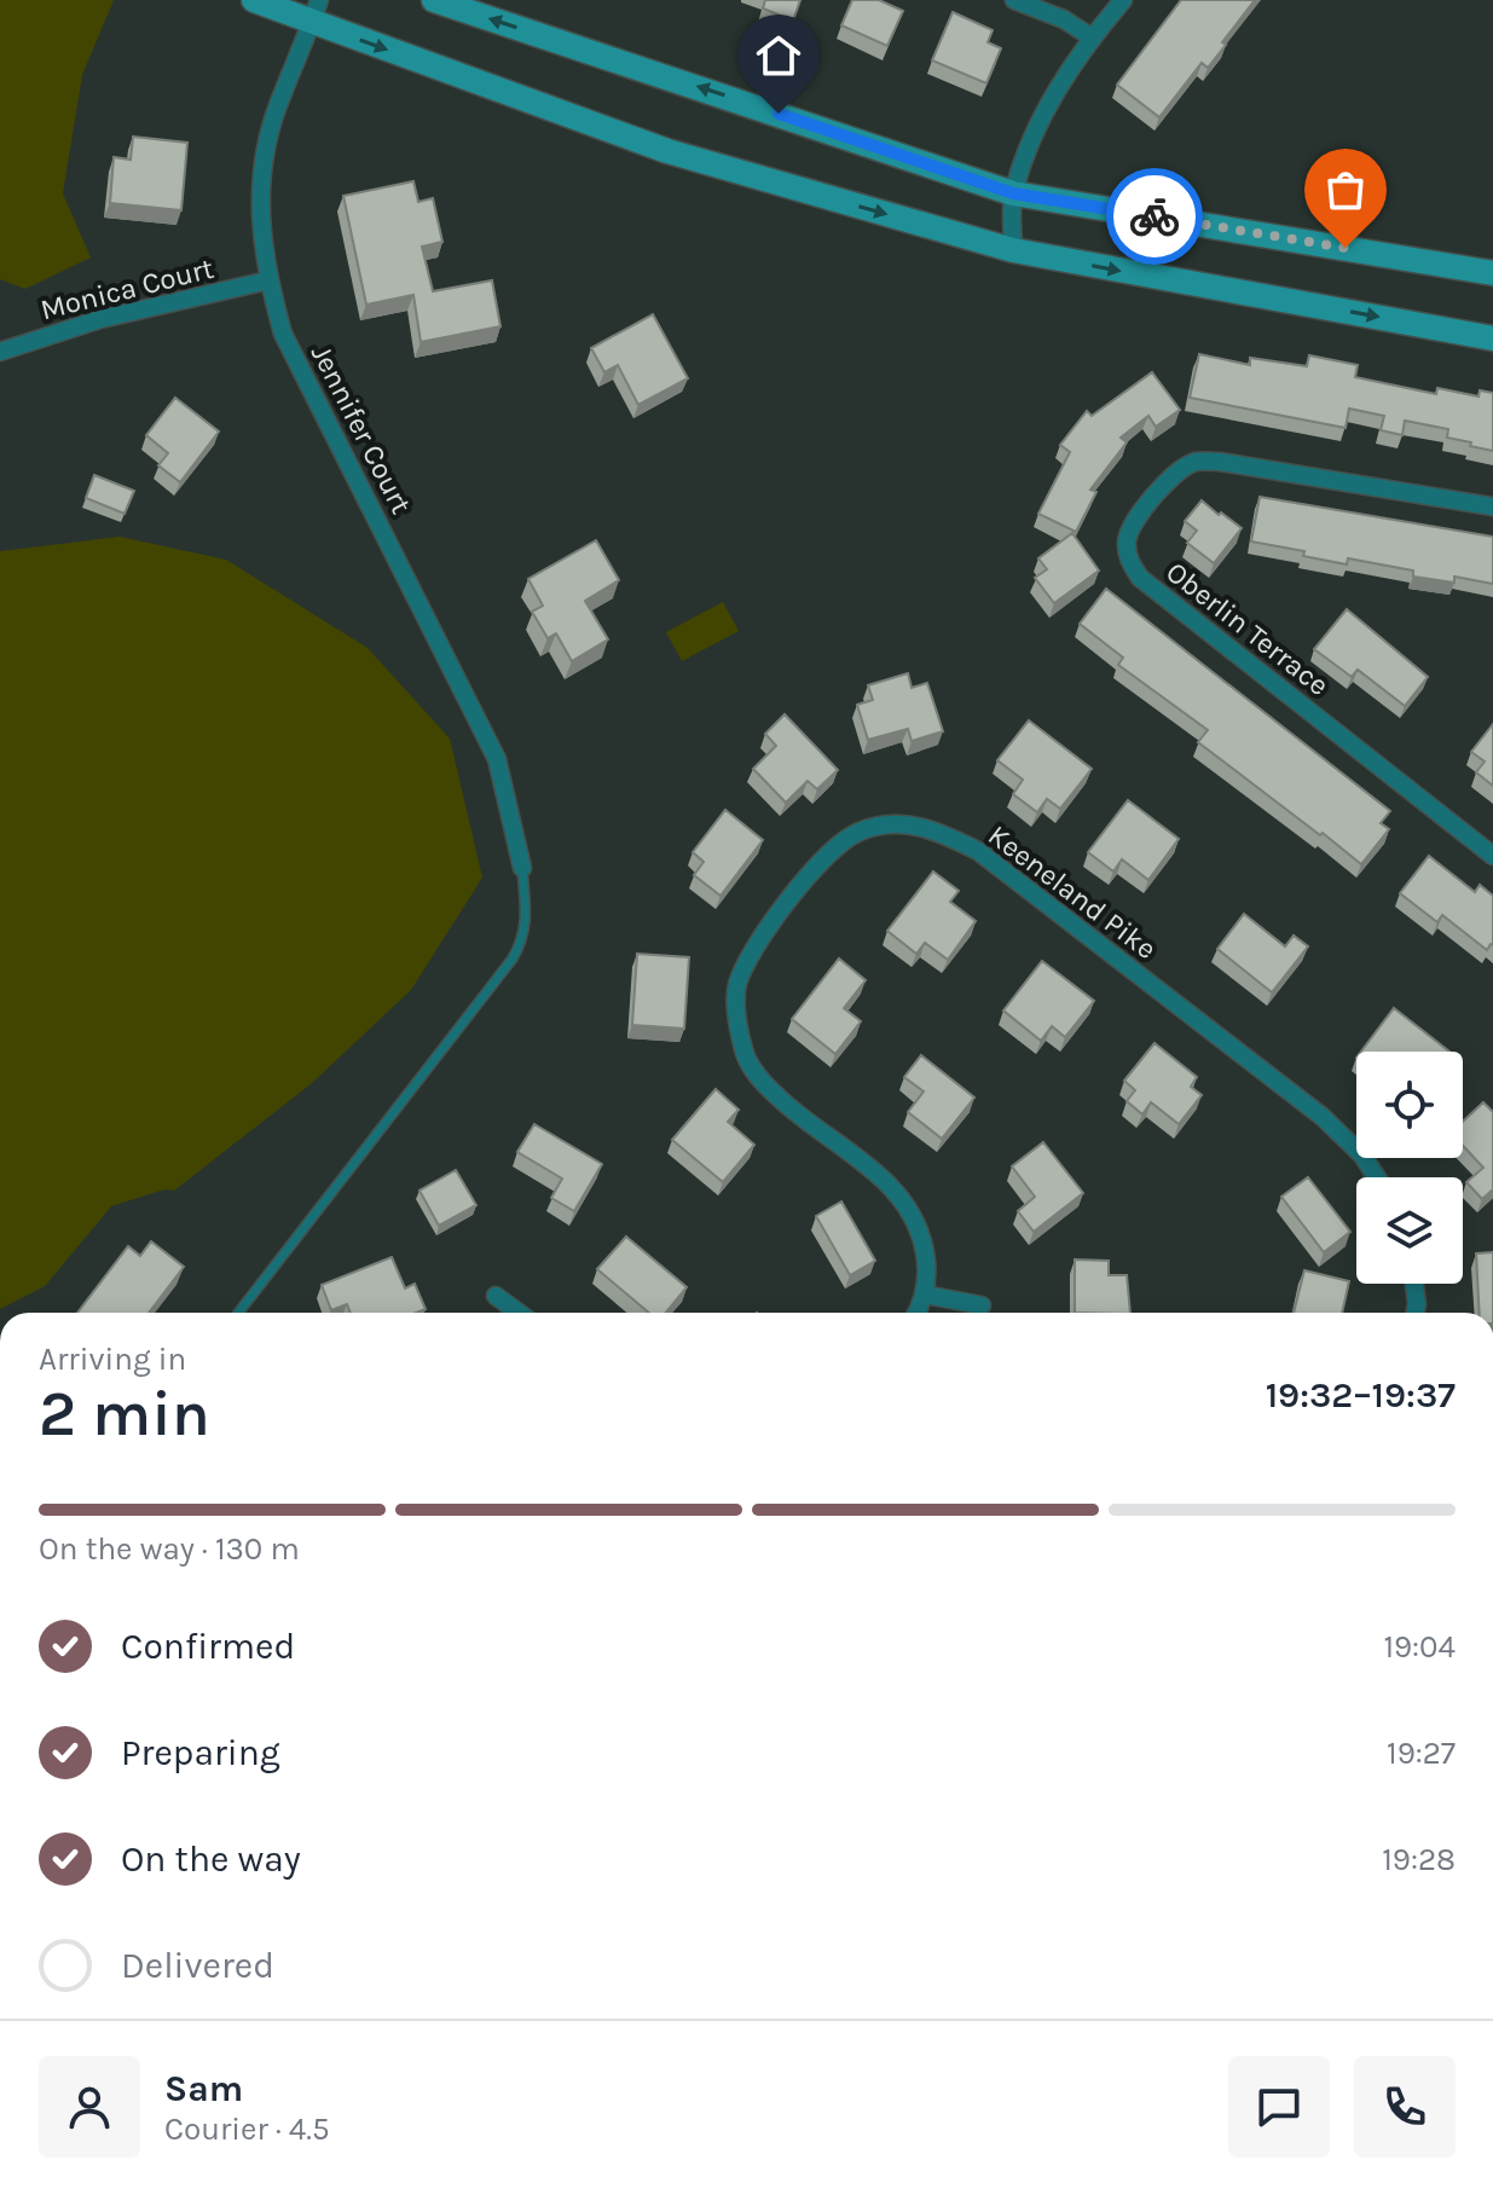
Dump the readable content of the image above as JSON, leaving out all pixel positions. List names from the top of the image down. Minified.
{"streets":{"street":["Monica Court","Jennifer Court","Oberlin Terrace","Keeneland Pike"]},"crossings":[["Monica Court","Jennifer Court"]],"page":{"heading":["2 min","Arriving in","19:32–19:37"],"panel":["Sam","Courier · 4.5"],"bar":"On the way · 130 m","list":[["Confirmed","19:04"],["Preparing","19:27"],["On the way","19:28"],"Delivered"]}}
